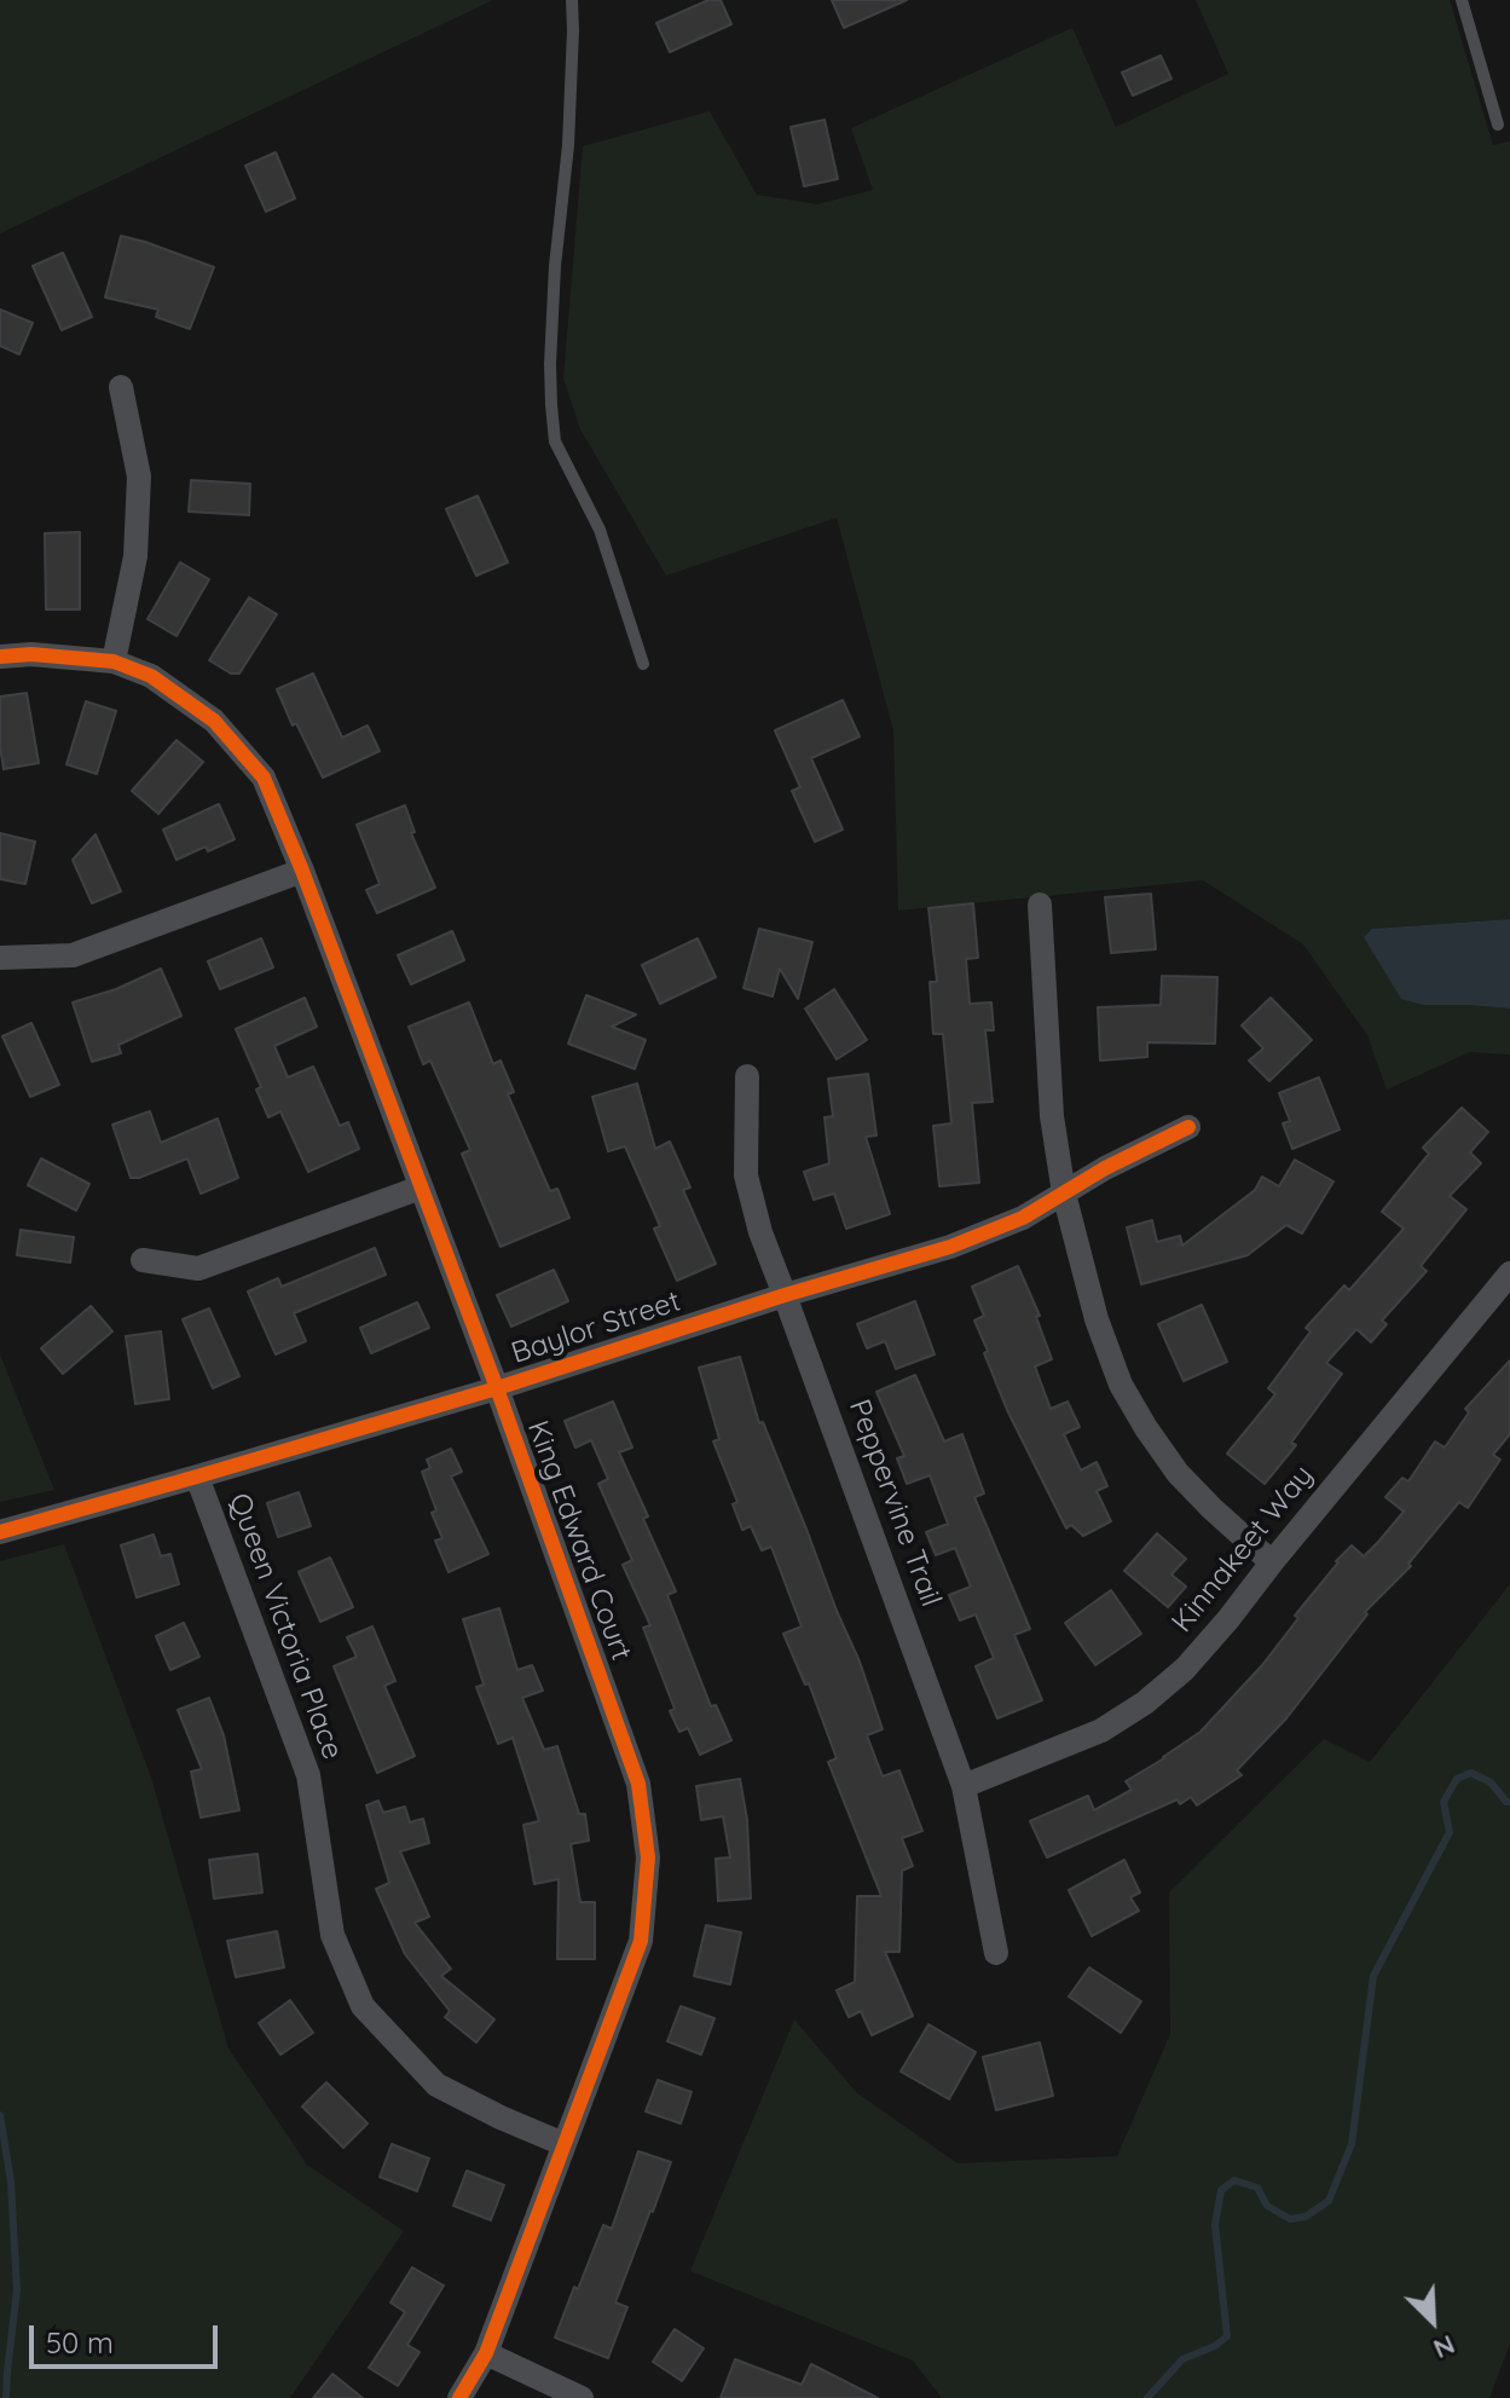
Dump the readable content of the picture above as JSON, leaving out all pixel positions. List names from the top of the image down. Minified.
{"streets":{"street":["Baylor Street","Peppervine Trail","King Edward Court","Kinnakeet Way","Queen Victoria Place"]},"crossings":[["Baylor Street","Peppervine Trail"],["Baylor Street","King Edward Court"],["Baylor Street","Queen Victoria Place"],["Peppervine Trail","Kinnakeet Way"],["King Edward Court","Queen Victoria Place"]],"scale_bar":"50 m","north":"bottom right"}
